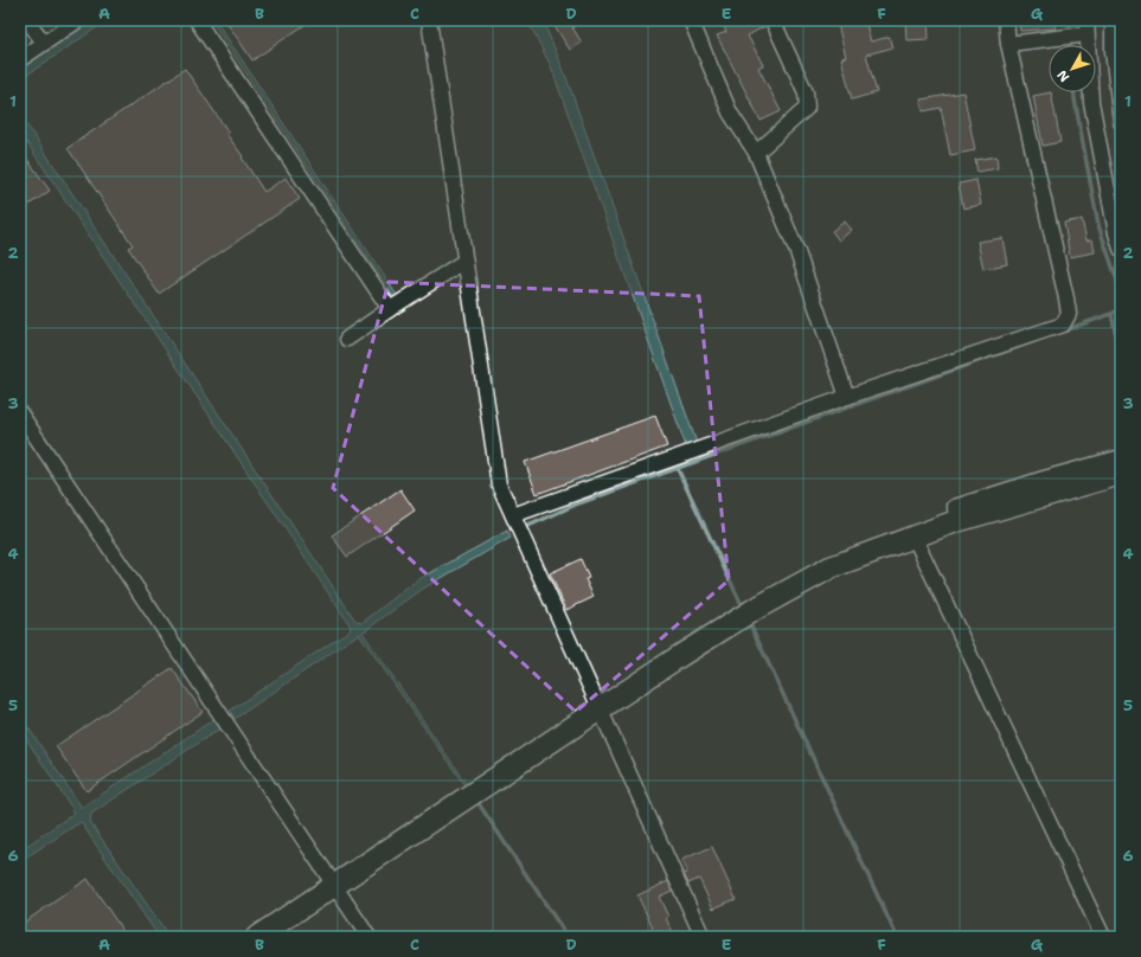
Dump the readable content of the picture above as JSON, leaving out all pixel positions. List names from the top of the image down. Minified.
{"north":"bottom left","grid":{"columns":["A","B","C","D","E","F","G"],"rows":["1","2","3","4","5","6"]}}
